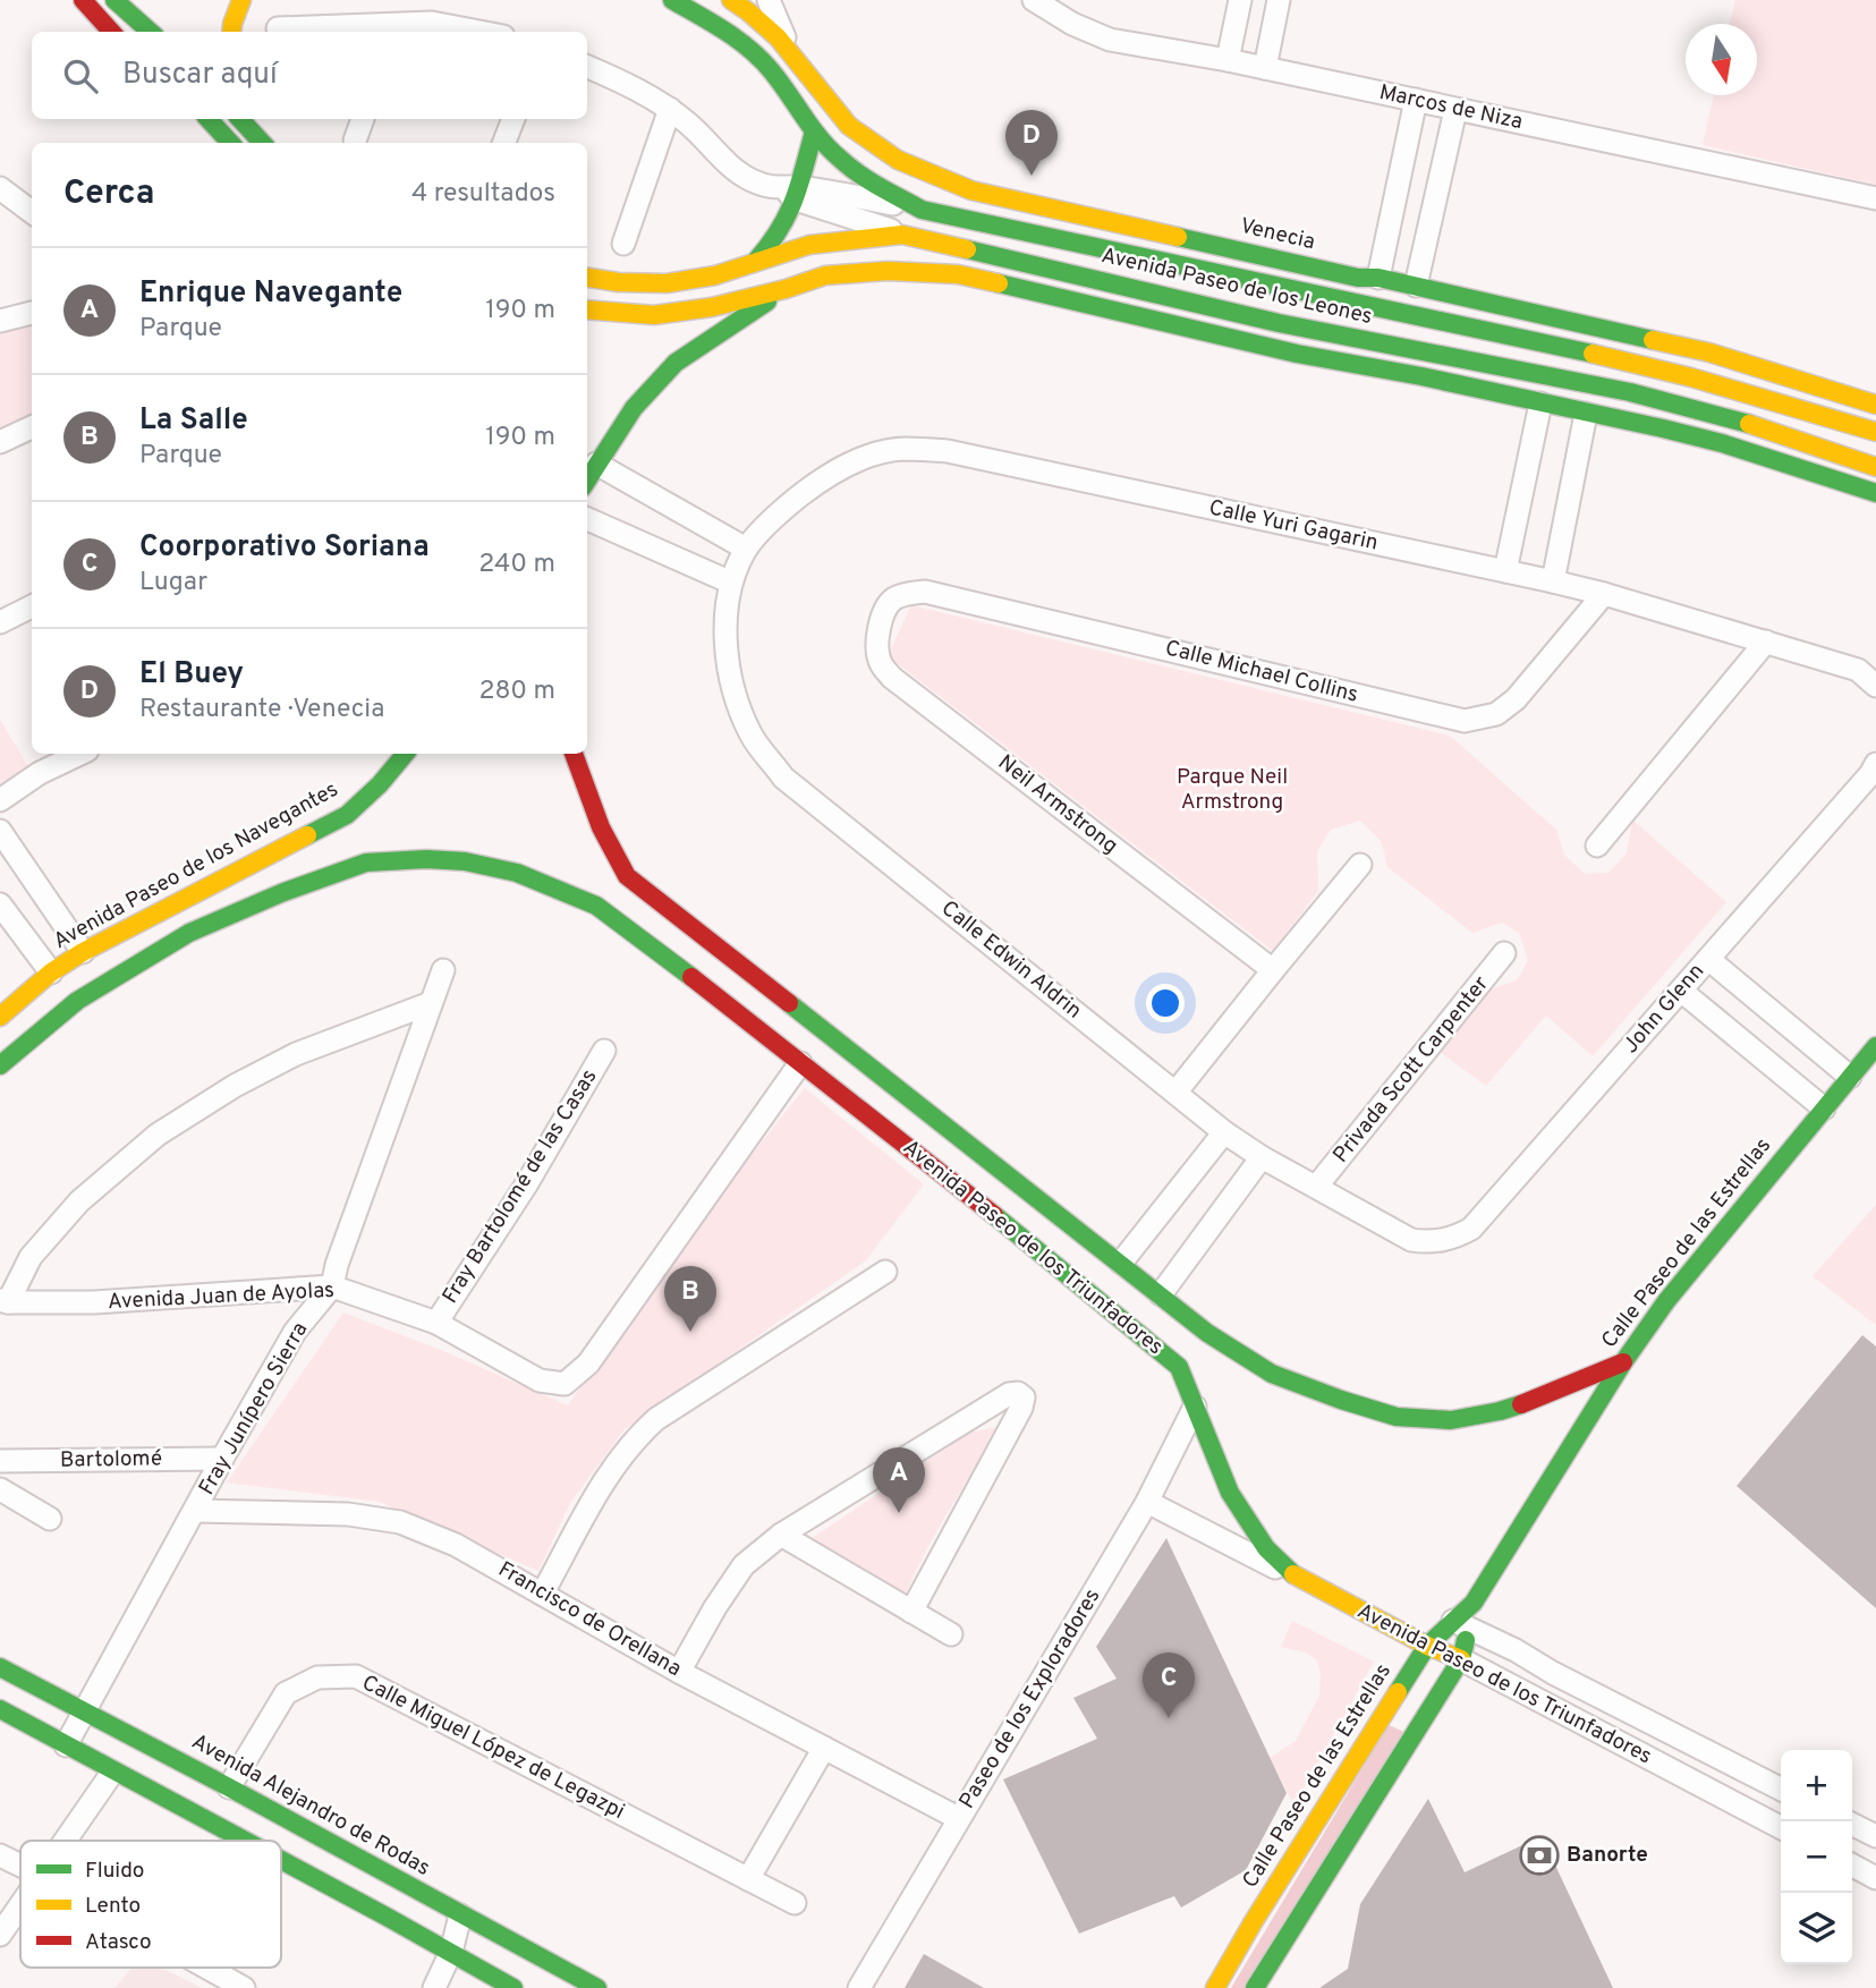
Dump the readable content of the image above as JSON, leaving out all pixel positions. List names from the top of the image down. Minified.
{"streets":{"street":["Marcos de Niza","Venecia","Avenida Paseo de los Leones","Calle Yuri Gagarin","Calle Michael Collins","Neil Armstrong","Avenida Paseo de los Navegantes","Calle Edwin Aldrin","John Glenn","Privada Scott Carpenter","Fray Bartolomé de las Casas","Calle Paseo de las Estrellas","Avenida Paseo de los Triunfadores","Avenida Juan de Ayolas","Fray Junípero Sierra","Bartolomé","Francisco de Orellana","Paseo de los Exploradores","Calle Miguel López de Legazpi","Avenida Alejandro de Rodas"]},"crossings":[["Calle Yuri Gagarin","Calle Michael Collins"],["Calle Yuri Gagarin","Calle Edwin Aldrin"],["Calle Michael Collins","Neil Armstrong"],["Calle Edwin Aldrin","John Glenn"],["Calle Edwin Aldrin","Privada Scott Carpenter"],["Fray Bartolomé de las Casas","Avenida Juan de Ayolas"],["Calle Paseo de las Estrellas","Avenida Paseo de los Triunfadores"],["Avenida Paseo de los Triunfadores","Avenida Juan de Ayolas"],["Avenida Paseo de los Triunfadores","Paseo de los Exploradores"],["Avenida Juan de Ayolas","Fray Junípero Sierra"],["Fray Junípero Sierra","Bartolomé"],["Fray Junípero Sierra","Francisco de Orellana"],["Fray Junípero Sierra","Avenida Alejandro de Rodas"],["Francisco de Orellana","Paseo de los Exploradores"],["Calle Miguel López de Legazpi","Avenida Alejandro de Rodas"]],"parks":["Parque Neil Armstrong"],"places":{"bank":["Banorte"]},"legend":["Fluido","Lento","Atasco"],"north":"bottom","page":{"search":"Buscar aquí","pins":["D","B","A","C"],"heading":["Cerca","4 resultados"],"list":[{"mark":"A","name":"Enrique Navegante","note":"Parque","value":"190 m"},{"mark":"B","name":"La Salle","note":"Parque","value":"190 m"},{"mark":"C","name":"Coorporativo Soriana","note":"Lugar","value":"240 m"},{"mark":"D","name":"El Buey","note":"Restaurante · Venecia","value":"280 m"}],"map_buttons":["+","−"]}}
